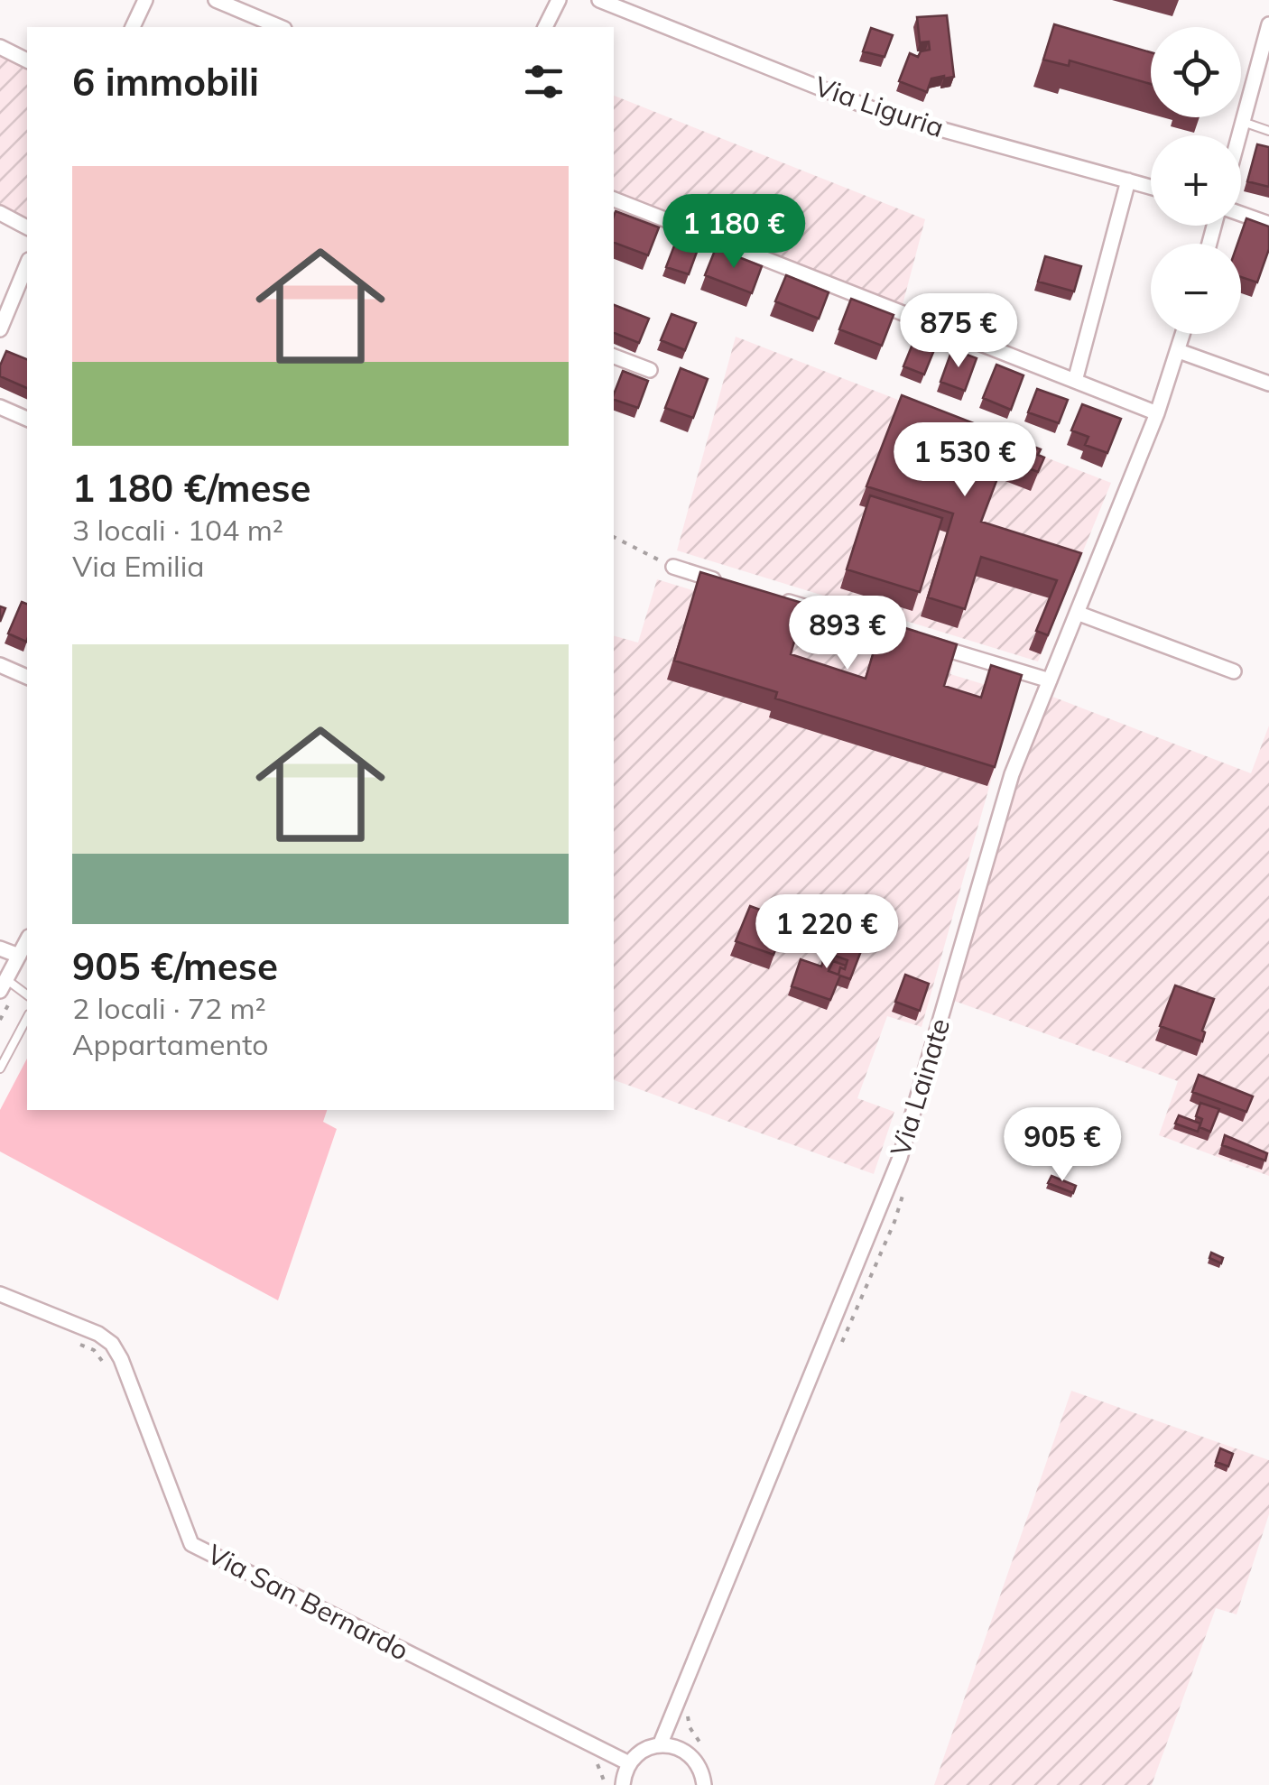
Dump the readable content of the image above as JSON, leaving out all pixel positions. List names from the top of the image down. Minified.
{"streets":{"street":["Via Liguria","Via Lainate","Via San Bernardo"]},"page":{"map_buttons":["+","−"],"heading":"6 immobili","list":[{"name":"1 180 €/mese","note":"3 locali · 104 m² · Via Emilia"},{"name":"905 €/mese","note":"2 locali · 72 m² · Appartamento"}],"price":["1 180 €","875 €","1 530 €","893 €","1 220 €","905 €"]}}
